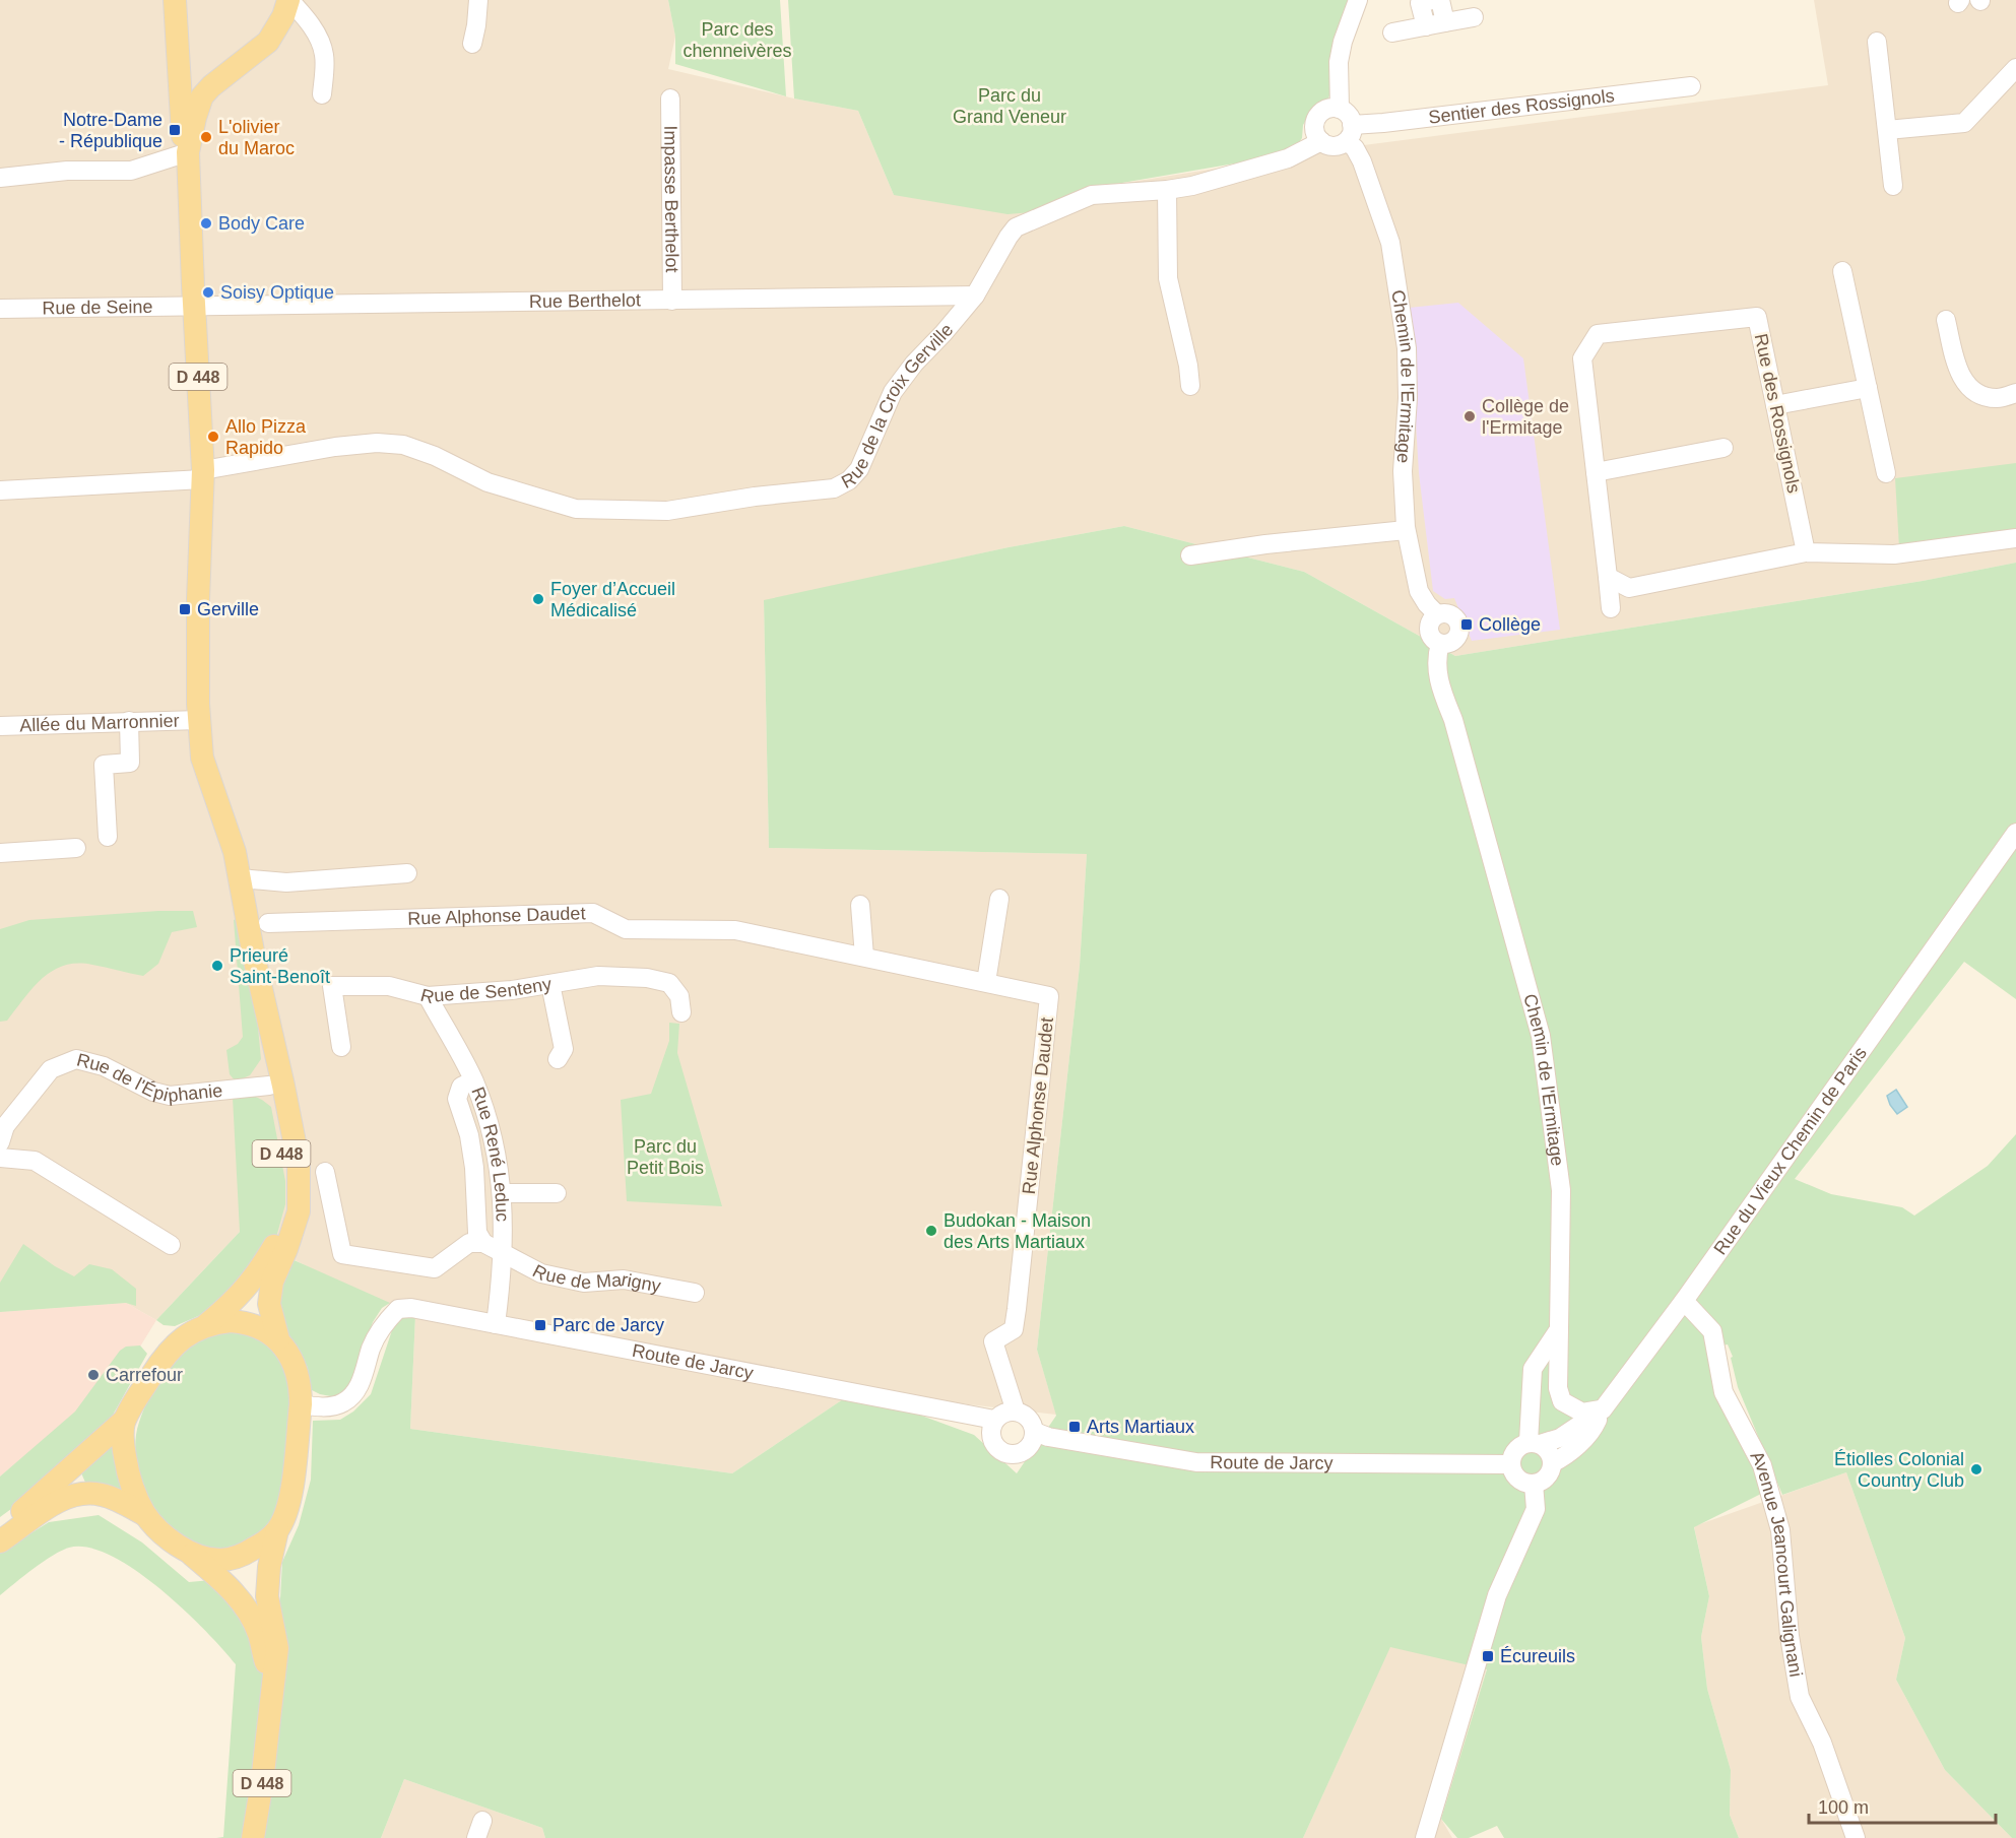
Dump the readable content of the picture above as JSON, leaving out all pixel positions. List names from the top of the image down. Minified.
{"streets":{"main road":["D 448"],"street":["Sentier des Rossignols","Impasse Berthelot","Rue Berthelot","Rue de Seine","Chemin de l'Ermitage","Rue de la Croix Gerville","Rue des Rossignols","Allée du Marronnier","Rue Alphonse Daudet","Rue de Senteny","Rue de l'Épiphanie","Rue du Vieux Chemin de Paris","Rue René Leduc","Rue de Marigny","Route de Jarcy","Avenue Jeancourt Galignani"]},"crossings":[["Sentier des Rossignols","Chemin de l'Ermitage"],["Sentier des Rossignols","Rue de la Croix Gerville"],["Impasse Berthelot","Rue Berthelot"],["Rue Berthelot","Rue de Seine"],["Rue Berthelot","D 448"],["Rue Berthelot","Rue de la Croix Gerville"],["Rue de Seine","D 448"],["D 448","Rue de la Croix Gerville"],["D 448","Allée du Marronnier"],["D 448","Rue de l'Épiphanie"],["D 448","Route de Jarcy"],["Chemin de l'Ermitage","Rue de la Croix Gerville"],["Chemin de l'Ermitage","Rue du Vieux Chemin de Paris"],["Rue Alphonse Daudet","Route de Jarcy"],["Rue de Senteny","Rue René Leduc"],["Rue du Vieux Chemin de Paris","Route de Jarcy"],["Rue du Vieux Chemin de Paris","Avenue Jeancourt Galignani"],["Rue René Leduc","Rue de Marigny"],["Rue René Leduc","Route de Jarcy"]],"parks":["Parc des chenneivères","Parc du Grand Veneur","Parc du Petit Bois"],"places":{"transit":["Notre-Dame - République","Gerville","Collège","Parc de Jarcy","Arts Martiaux","Écureuils"],"other":["L'olivier du Maroc","Body Care","Soisy Optique","Collège de l'Ermitage","Allo Pizza Rapido","Foyer d’Accueil Médicalisé","Prieuré Saint-Benoît","Budokan - Maison des Arts Martiaux","Carrefour","Étiolles Colonial Country Club"]},"scale_bar":"100 m"}
